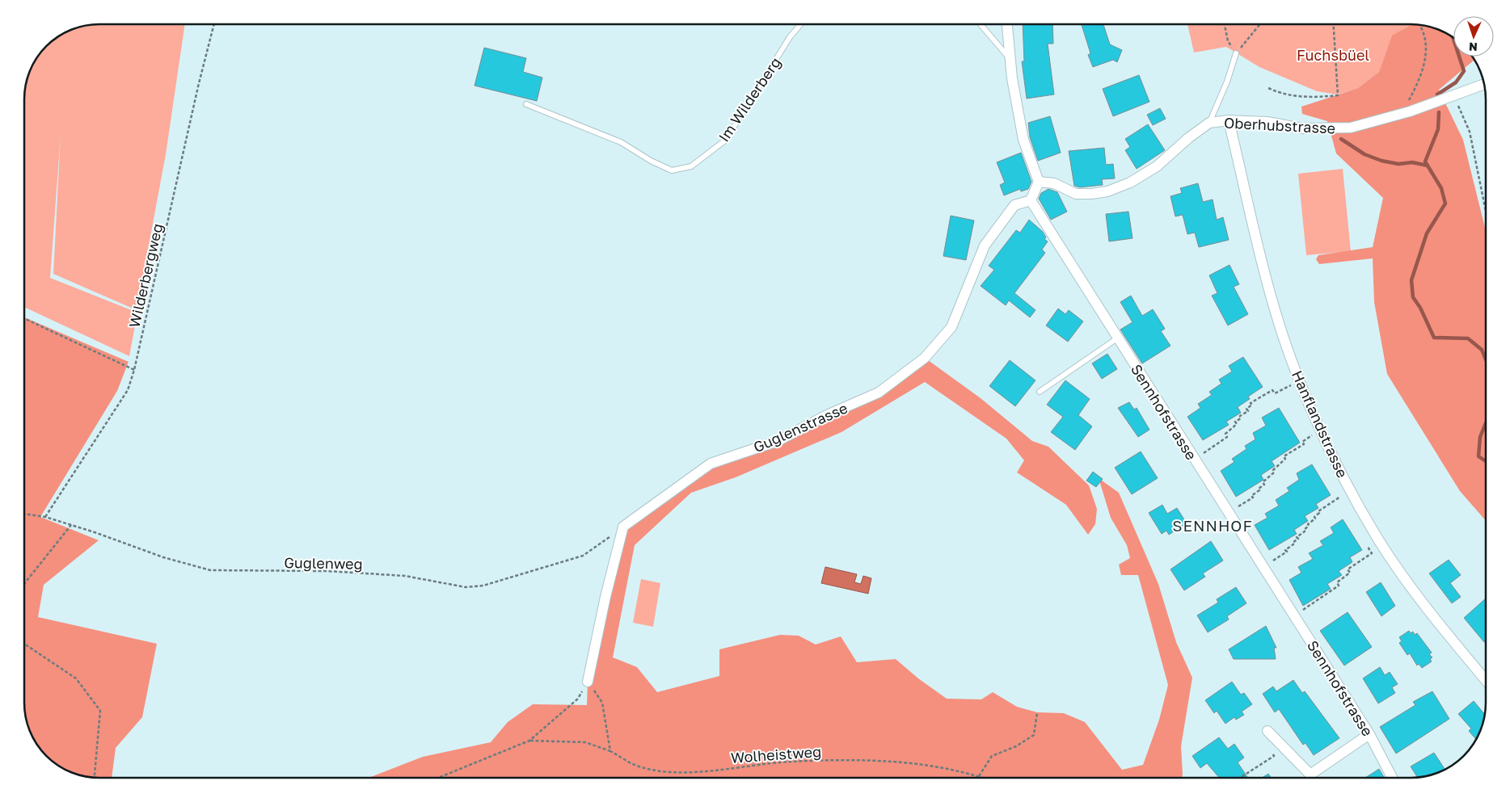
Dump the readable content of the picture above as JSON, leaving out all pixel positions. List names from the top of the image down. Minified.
{"streets":{"street":["Oberhubstrasse","Sennhofstrasse","Hanflandstrasse","Guglenstrasse"],"lane":["Im Wilderberg"],"path":["Wilderbergweg","Guglenweg","Wolheistweg"]},"crossings":[["Oberhubstrasse","Hanflandstrasse"],["Wilderbergweg","Guglenweg"],["Sennhofstrasse","Guglenstrasse"],["Guglenstrasse","Guglenweg"]],"districts":["SENNHOF"],"parks":["Fuchsbüel"],"north":"bottom"}
